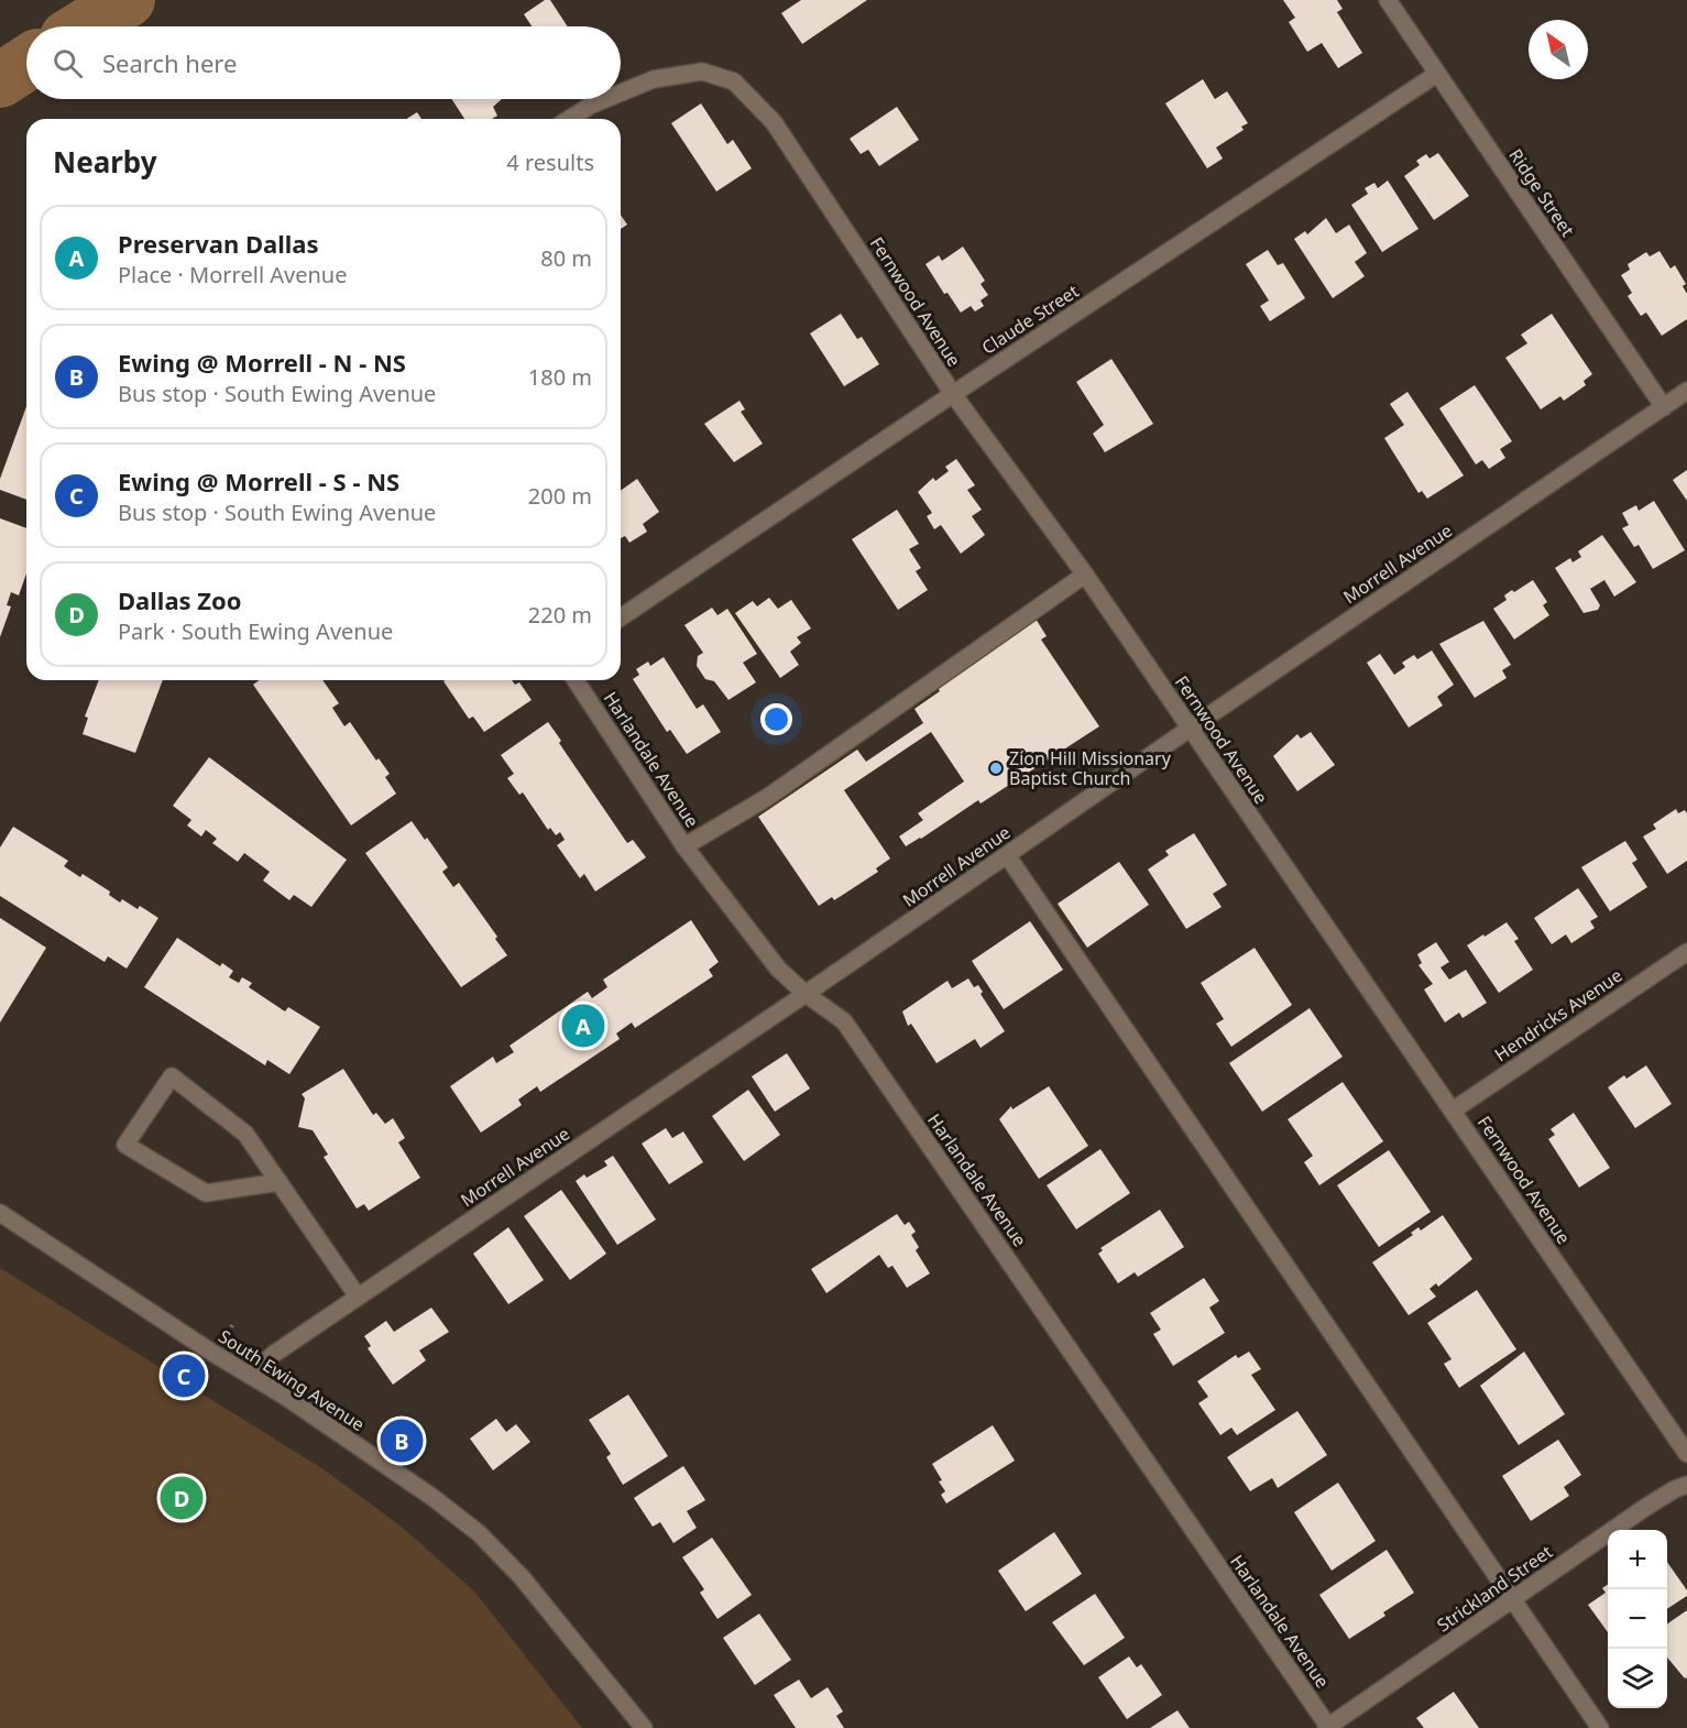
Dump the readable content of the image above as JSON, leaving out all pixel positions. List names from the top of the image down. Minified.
{"streets":{"street":["Ridge Street","Fernwood Avenue","Claude Street","Morrell Avenue","Harlandale Avenue","Hendricks Avenue","South Ewing Avenue","Strickland Street"]},"crossings":[["Ridge Street","Claude Street"],["Ridge Street","Morrell Avenue"],["Fernwood Avenue","Claude Street"],["Fernwood Avenue","Morrell Avenue"],["Fernwood Avenue","Hendricks Avenue"],["Morrell Avenue","Harlandale Avenue"],["Morrell Avenue","South Ewing Avenue"],["Harlandale Avenue","Strickland Street"]],"places":["Zion Hill Missionary Baptist Church"],"north":"top left","page":{"search":"Search here","heading":["Nearby","4 results"],"list":[{"mark":"A","name":"Preservan Dallas","note":"Place · Morrell Avenue","value":"80 m"},{"mark":"B","name":"Ewing @ Morrell - N - NS","note":"Bus stop · South Ewing Avenue","value":"180 m"},{"mark":"C","name":"Ewing @ Morrell - S - NS","note":"Bus stop · South Ewing Avenue","value":"200 m"},{"mark":"D","name":"Dallas Zoo","note":"Park · South Ewing Avenue","value":"220 m"}],"pins":["A","C","B","D"],"map_buttons":["+","−"]}}
